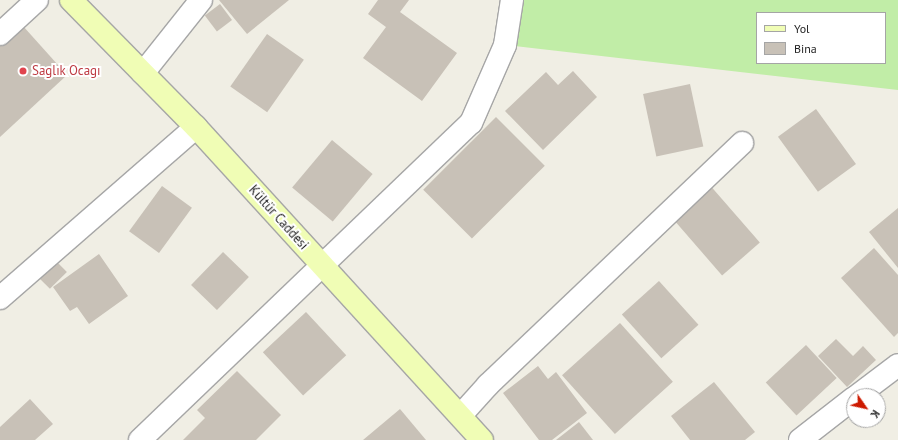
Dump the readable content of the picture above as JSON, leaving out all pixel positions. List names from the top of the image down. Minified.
{"streets":{"street":["Kültür Caddesi"]},"places":["Saglık Ocagı"],"legend":["Yol","Bina"],"north":"bottom right"}
